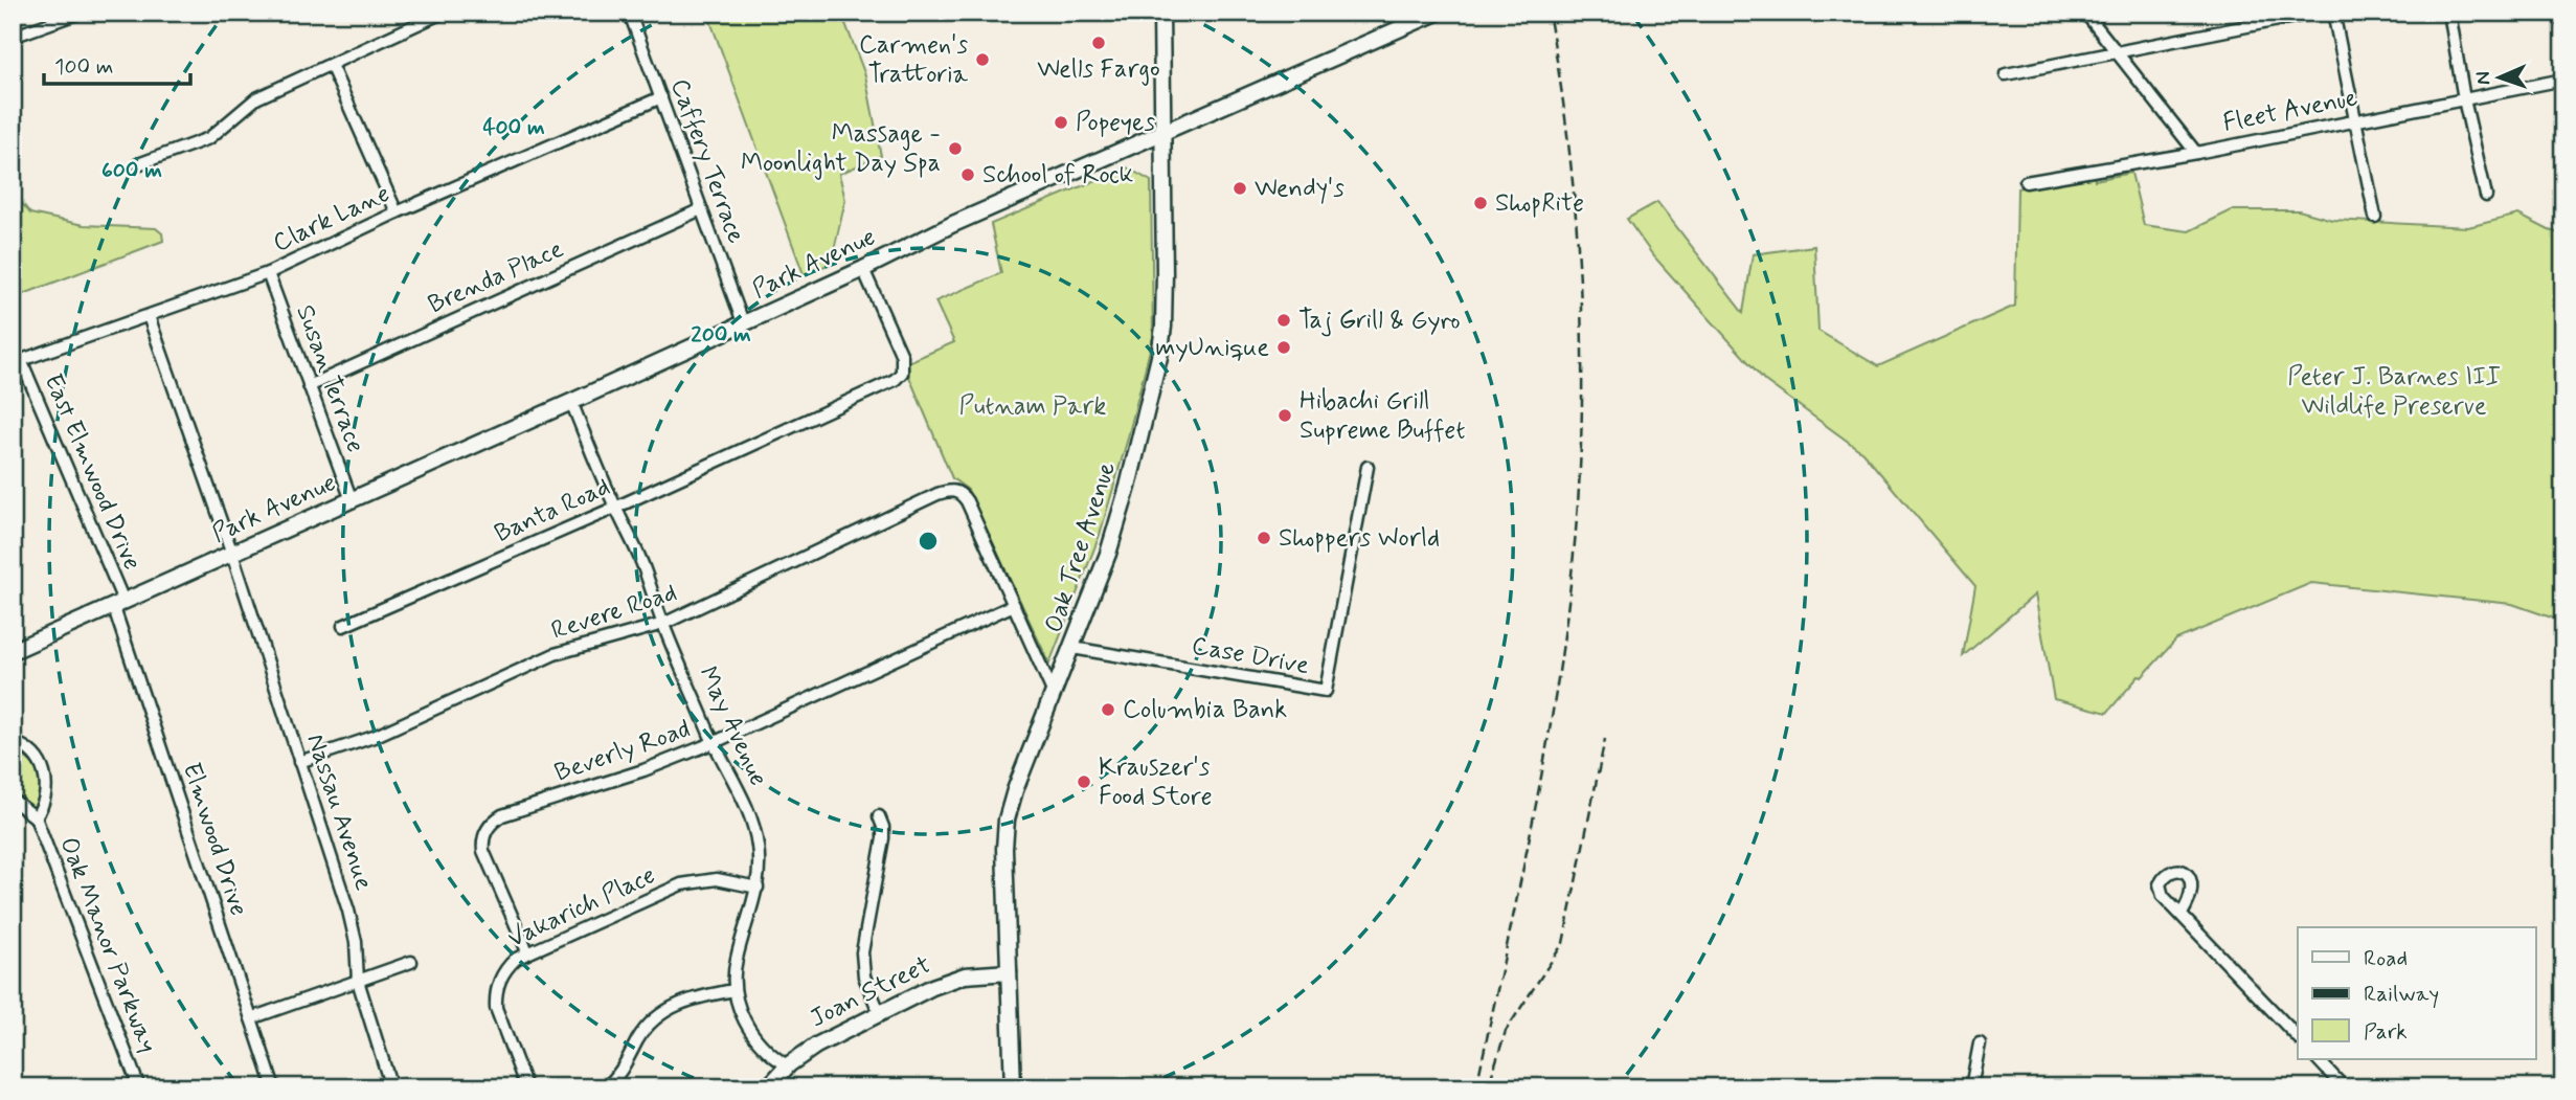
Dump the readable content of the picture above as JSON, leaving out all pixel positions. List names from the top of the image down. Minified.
{"streets":{"street":["Fleet Avenue","Caffery Terrace","Clark Lane","Park Avenue","Brenda Place","Susan Terrace","East Elmwood Drive","Banta Road","Oak Tree Avenue","Revere Road","Case Drive","May Avenue","Beverly Road","Nassau Avenue","Elmwood Drive","Vakarich Place","Oak Manor Parkway","Joan Street"]},"crossings":[["Caffery Terrace","Clark Lane"],["Caffery Terrace","Park Avenue"],["Caffery Terrace","Brenda Place"],["Clark Lane","Susan Terrace"],["Clark Lane","East Elmwood Drive"],["Clark Lane","Nassau Avenue"],["Park Avenue","Susan Terrace"],["Park Avenue","East Elmwood Drive"],["Park Avenue","Banta Road"],["Park Avenue","Oak Tree Avenue"],["Park Avenue","May Avenue"],["Park Avenue","Nassau Avenue"],["Park Avenue","Elmwood Drive"],["Brenda Place","Susan Terrace"],["East Elmwood Drive","Elmwood Drive"],["Banta Road","May Avenue"],["Oak Tree Avenue","Case Drive"],["Oak Tree Avenue","Joan Street"],["Revere Road","May Avenue"],["Revere Road","Beverly Road"],["Revere Road","Nassau Avenue"],["May Avenue","Beverly Road"],["May Avenue","Vakarich Place"],["May Avenue","Joan Street"],["Beverly Road","Vakarich Place"]],"parks":["Peter J. Barnes III Wildlife Preserve","Putnam Park"],"places":["Wells Fargo","Carmen's Trattoria","Popeyes","Massage - Moonlight Day Spa","School of Rock","Wendy's","ShopRite","Taj Grill & Gyro","myUnique","Hibachi Grill Supreme Buffet","Shoppers World","Columbia Bank","Krauszer's Food Store"],"legend":["Road","Railway","Park"],"scale_bar":"100 m","north":"left","rings":["400 m","600 m","200 m"]}
